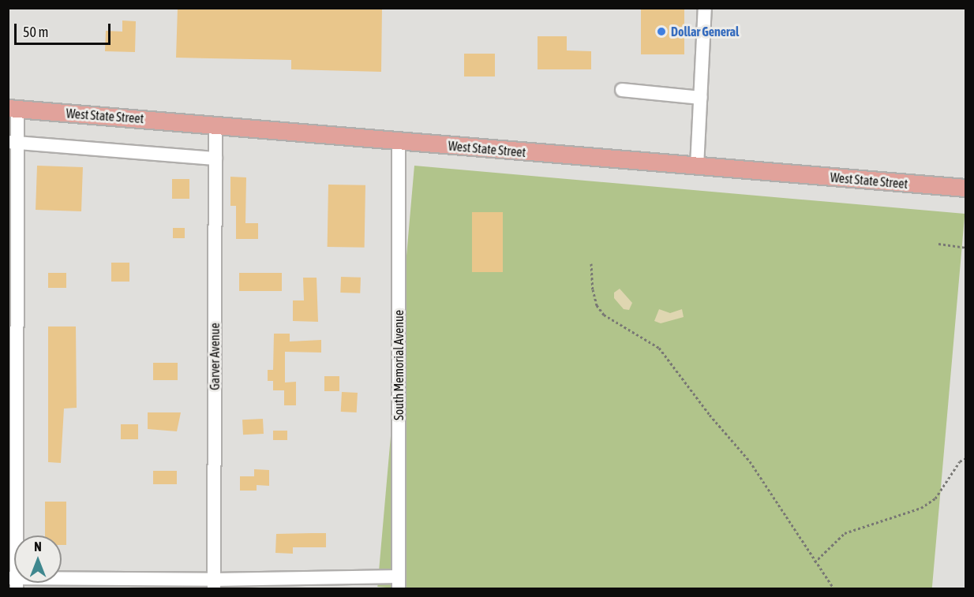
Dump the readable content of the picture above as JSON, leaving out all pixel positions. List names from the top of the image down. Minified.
{"streets":{"main road":["West State Street"],"street":["Garver Avenue","South Memorial Avenue"]},"crossings":[["West State Street","Garver Avenue"],["West State Street","South Memorial Avenue"]],"places":["Dollar General"],"scale_bar":"50 m","north":"top"}
